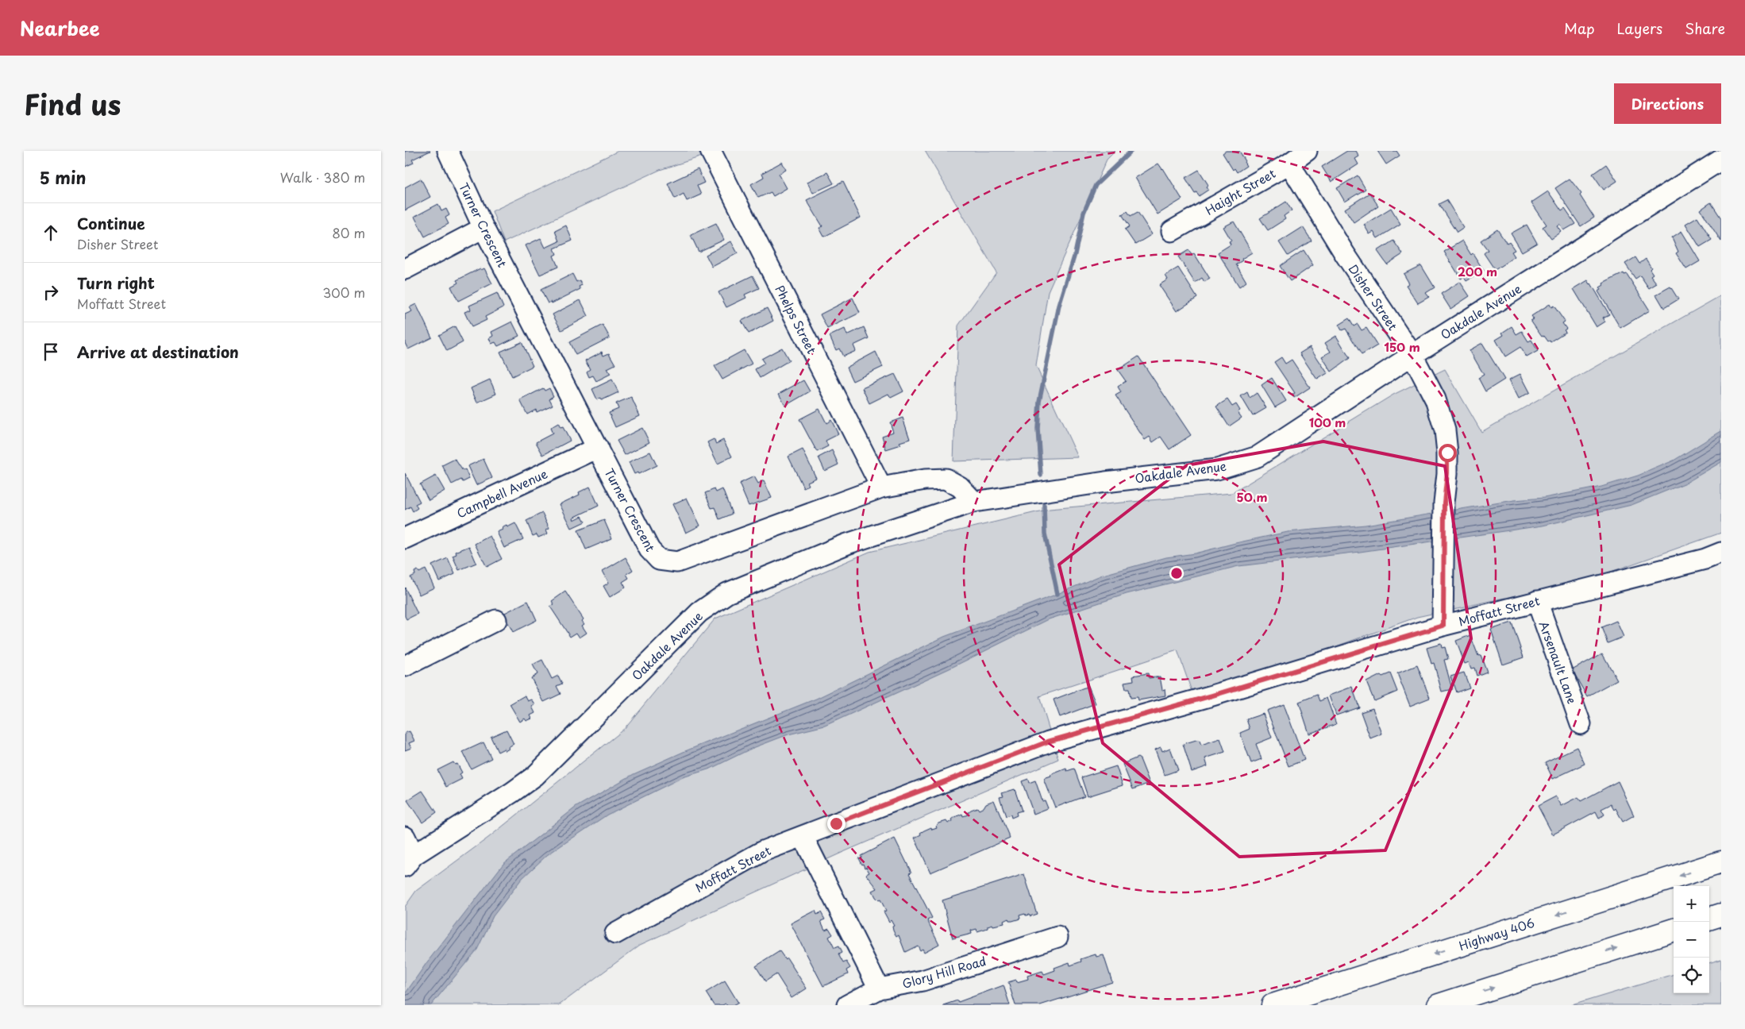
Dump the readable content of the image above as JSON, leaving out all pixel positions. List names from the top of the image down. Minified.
{"streets":{"highway":["Highway 406"],"street":["Haight Street","Turner Crescent","Disher Street","Oakdale Avenue","Phelps Street","Campbell Avenue","Moffatt Street","Arsenault Lane","Glory Hill Road"]},"crossings":[["Haight Street","Disher Street"],["Turner Crescent","Oakdale Avenue"],["Turner Crescent","Phelps Street"],["Turner Crescent","Campbell Avenue"],["Disher Street","Oakdale Avenue"],["Disher Street","Moffatt Street"],["Moffatt Street","Arsenault Lane"]],"page":{"header":"Nearbee","nav":["Map","Layers","Share"],"title":"Find us","buttons":"Directions","heading":["5 min","Walk · 380 m"],"list":[["Continue","Disher Street","80 m"],["Turn right","Moffatt Street","300 m"],"Arrive at destination"],"map_buttons":["+","−"]},"rings":["200 m","150 m","100 m","50 m"]}
